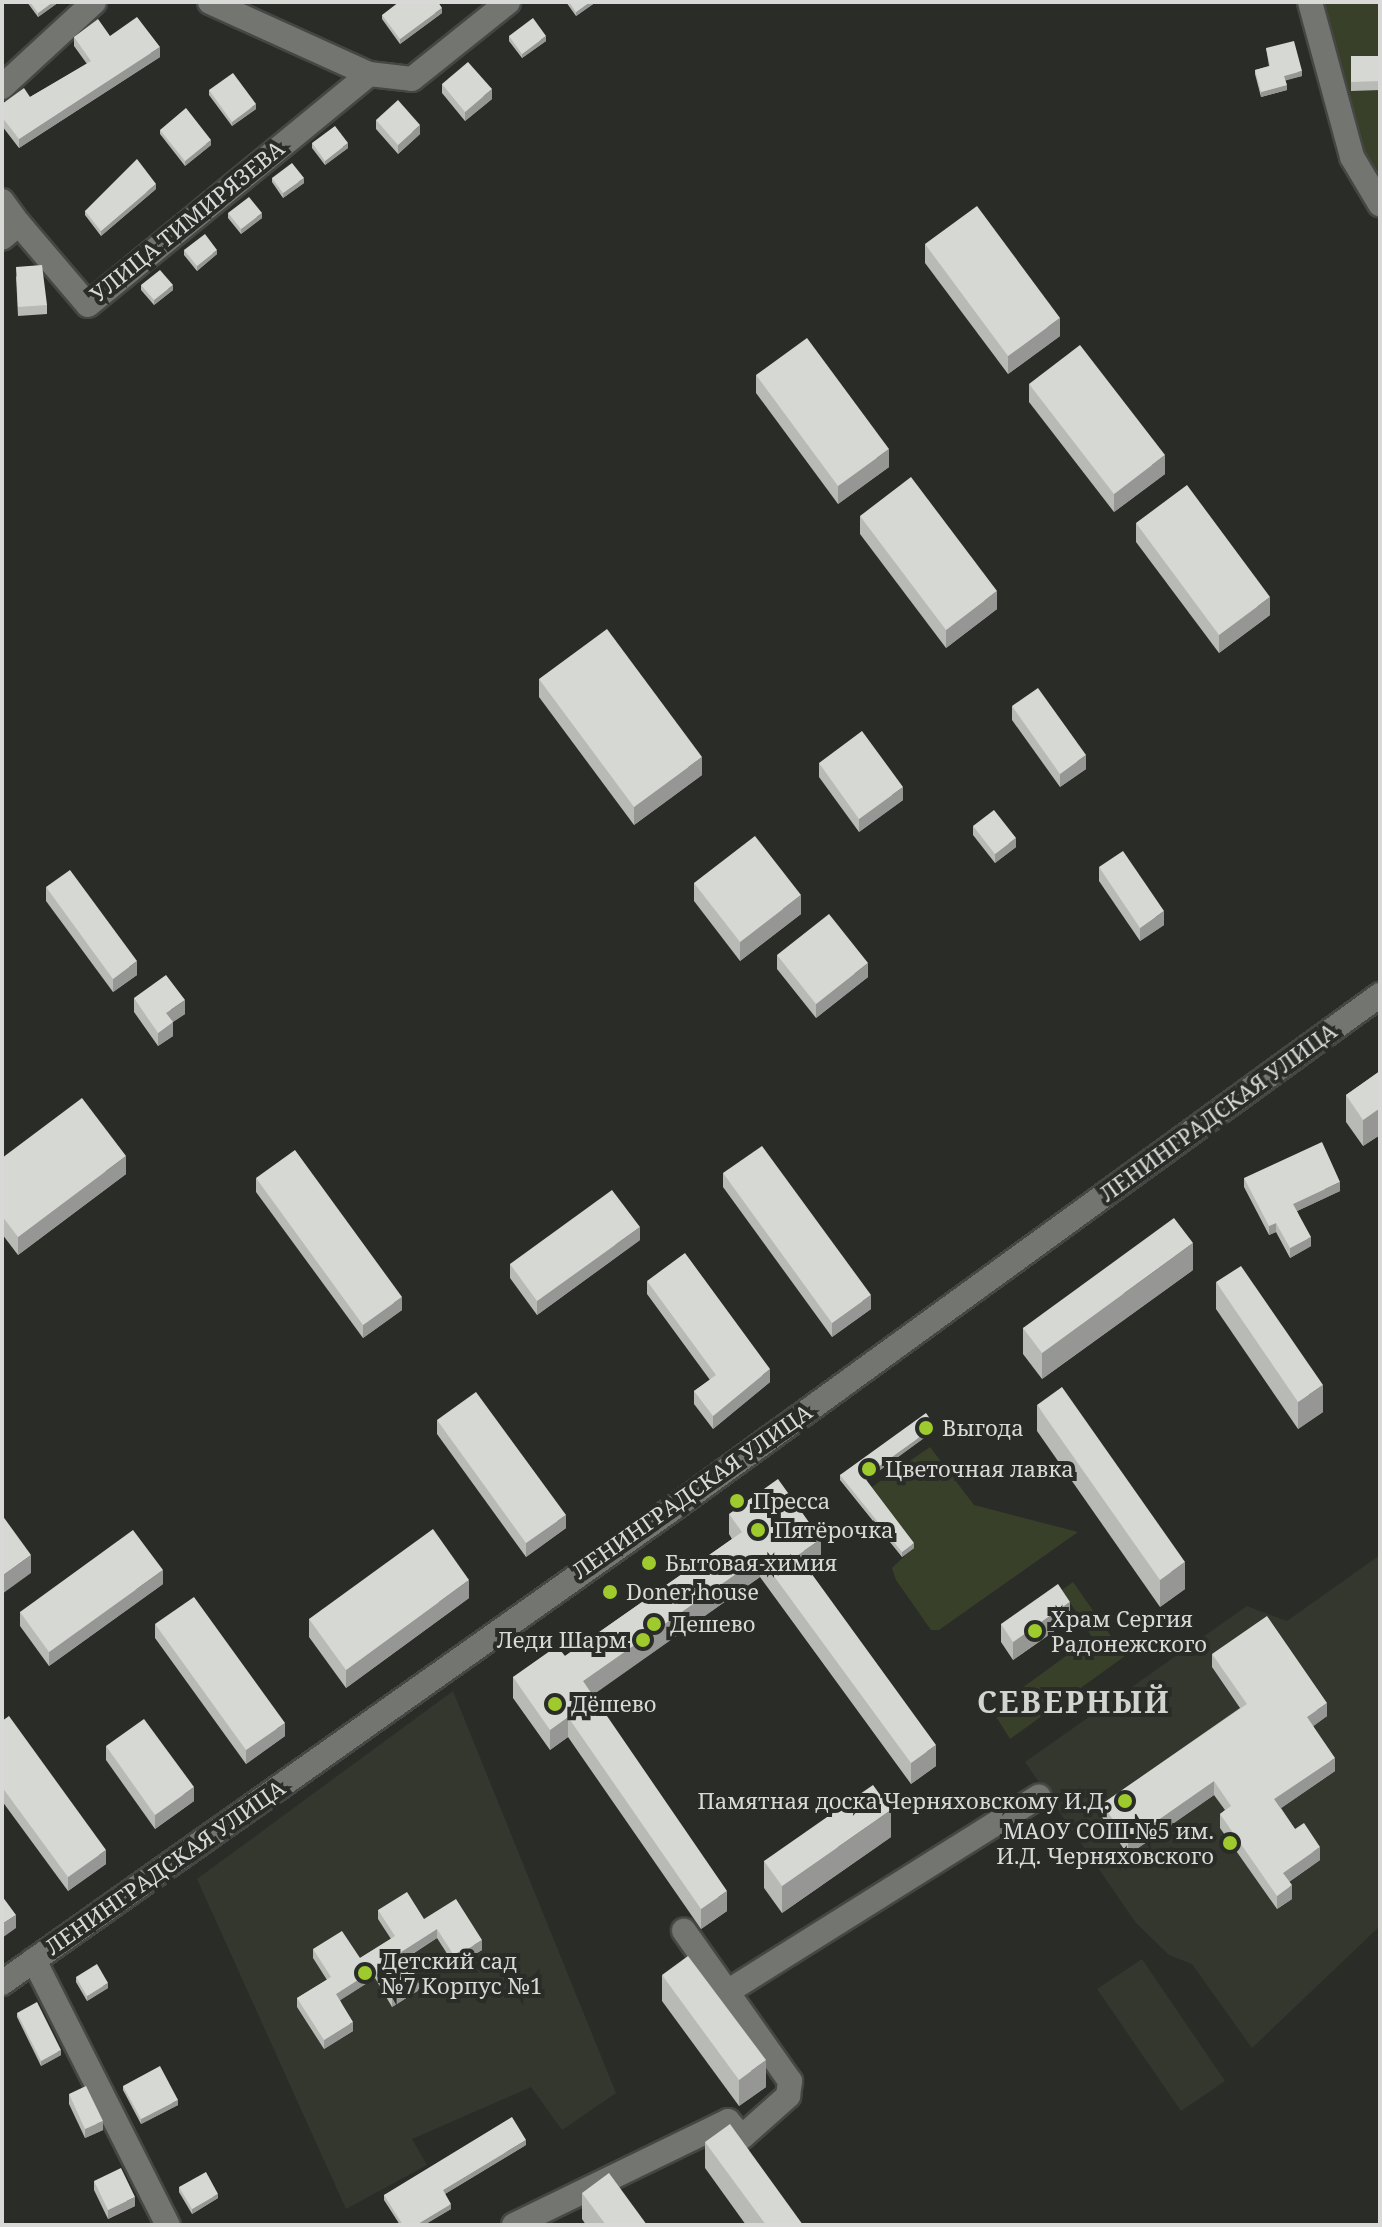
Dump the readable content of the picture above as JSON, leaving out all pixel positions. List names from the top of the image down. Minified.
{"streets":{"street":["УЛИЦА ТИМИРЯЗЕВА","ЛЕНИНГРАДСКАЯ УЛИЦА"]},"districts":["СЕВЕРНЫЙ"],"places":["Выгода","Цветочная лавка","Пресса","Пятёрочка","Бытовая химия","Doner house","Дешево","Храм Сергия Радонежского","Леди Шарм","Дёшево","Памятная доска Черняховскому И.Д.","МАОУ СОШ №5 им. И.Д. Черняховского","Детский сад №7 Корпус №1"]}
